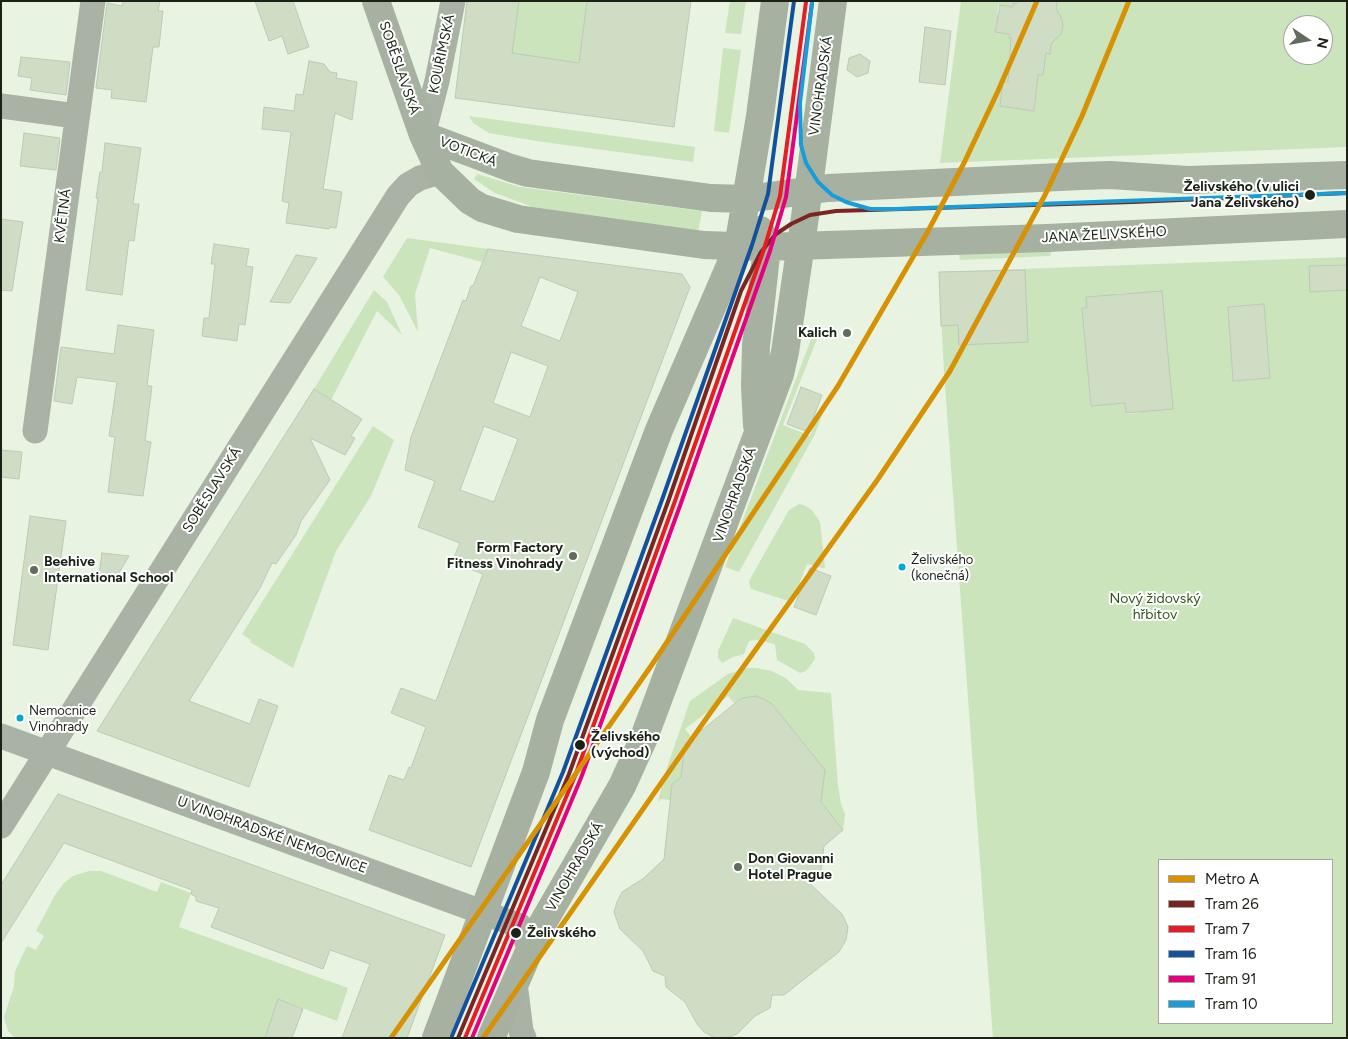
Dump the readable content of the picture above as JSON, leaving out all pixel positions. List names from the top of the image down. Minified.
{"streets":{"main road":["SOBĚSLAVSKÁ","VINOHRADSKÁ","VOTICKÁ","JANA ŽELIVSKÉHO"],"street":["KOUŘIMSKÁ","KVĚTNÁ","U VINOHRADSKÉ NEMOCNICE"]},"crossings":[["KOUŘIMSKÁ","SOBĚSLAVSKÁ"],["KOUŘIMSKÁ","VOTICKÁ"],["SOBĚSLAVSKÁ","VOTICKÁ"],["SOBĚSLAVSKÁ","U VINOHRADSKÉ NEMOCNICE"],["VINOHRADSKÁ","VOTICKÁ"],["VINOHRADSKÁ","JANA ŽELIVSKÉHO"],["VINOHRADSKÁ","U VINOHRADSKÉ NEMOCNICE"],["VOTICKÁ","JANA ŽELIVSKÉHO"]],"parks":["Nový židovský hřbitov"],"places":["Želivského (v ulici Jana Želivského)","Kalich","Form Factory Fitness Vinohrady","Želivského (konečná)","Beehive International School","Nemocnice Vinohrady","Želivského (východ)","Don Giovanni Hotel Prague","Želivského"],"lines":["metro line A","tram line 16","tram line 7","tram line 91","tram line 10","tram line 26"],"legend":["Metro A","Tram 26","Tram 7","Tram 16","Tram 91","Tram 10"],"north":"right"}
